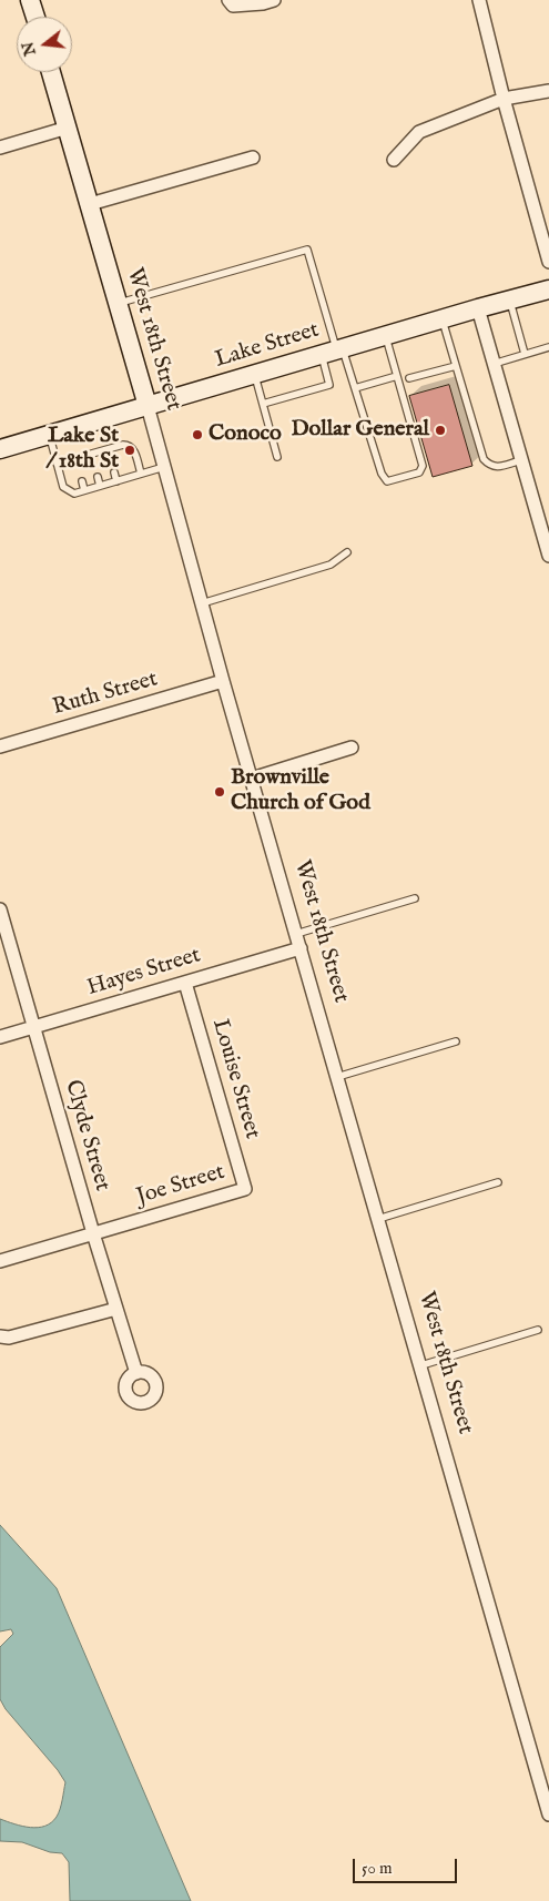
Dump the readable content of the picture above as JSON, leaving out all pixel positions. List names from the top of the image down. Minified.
{"streets":{"street":["West 18th Street","Lake Street","Ruth Street","Hayes Street","Louise Street","Clyde Street","Joe Street"]},"crossings":[["West 18th Street","Lake Street"],["West 18th Street","Ruth Street"],["West 18th Street","Hayes Street"],["Hayes Street","Louise Street"],["Hayes Street","Clyde Street"],["Louise Street","Joe Street"],["Clyde Street","Joe Street"]],"places":["Dollar General","Conoco","Lake St / 18th St","Brownville Church of God"],"scale_bar":"50 m","north":"left"}
